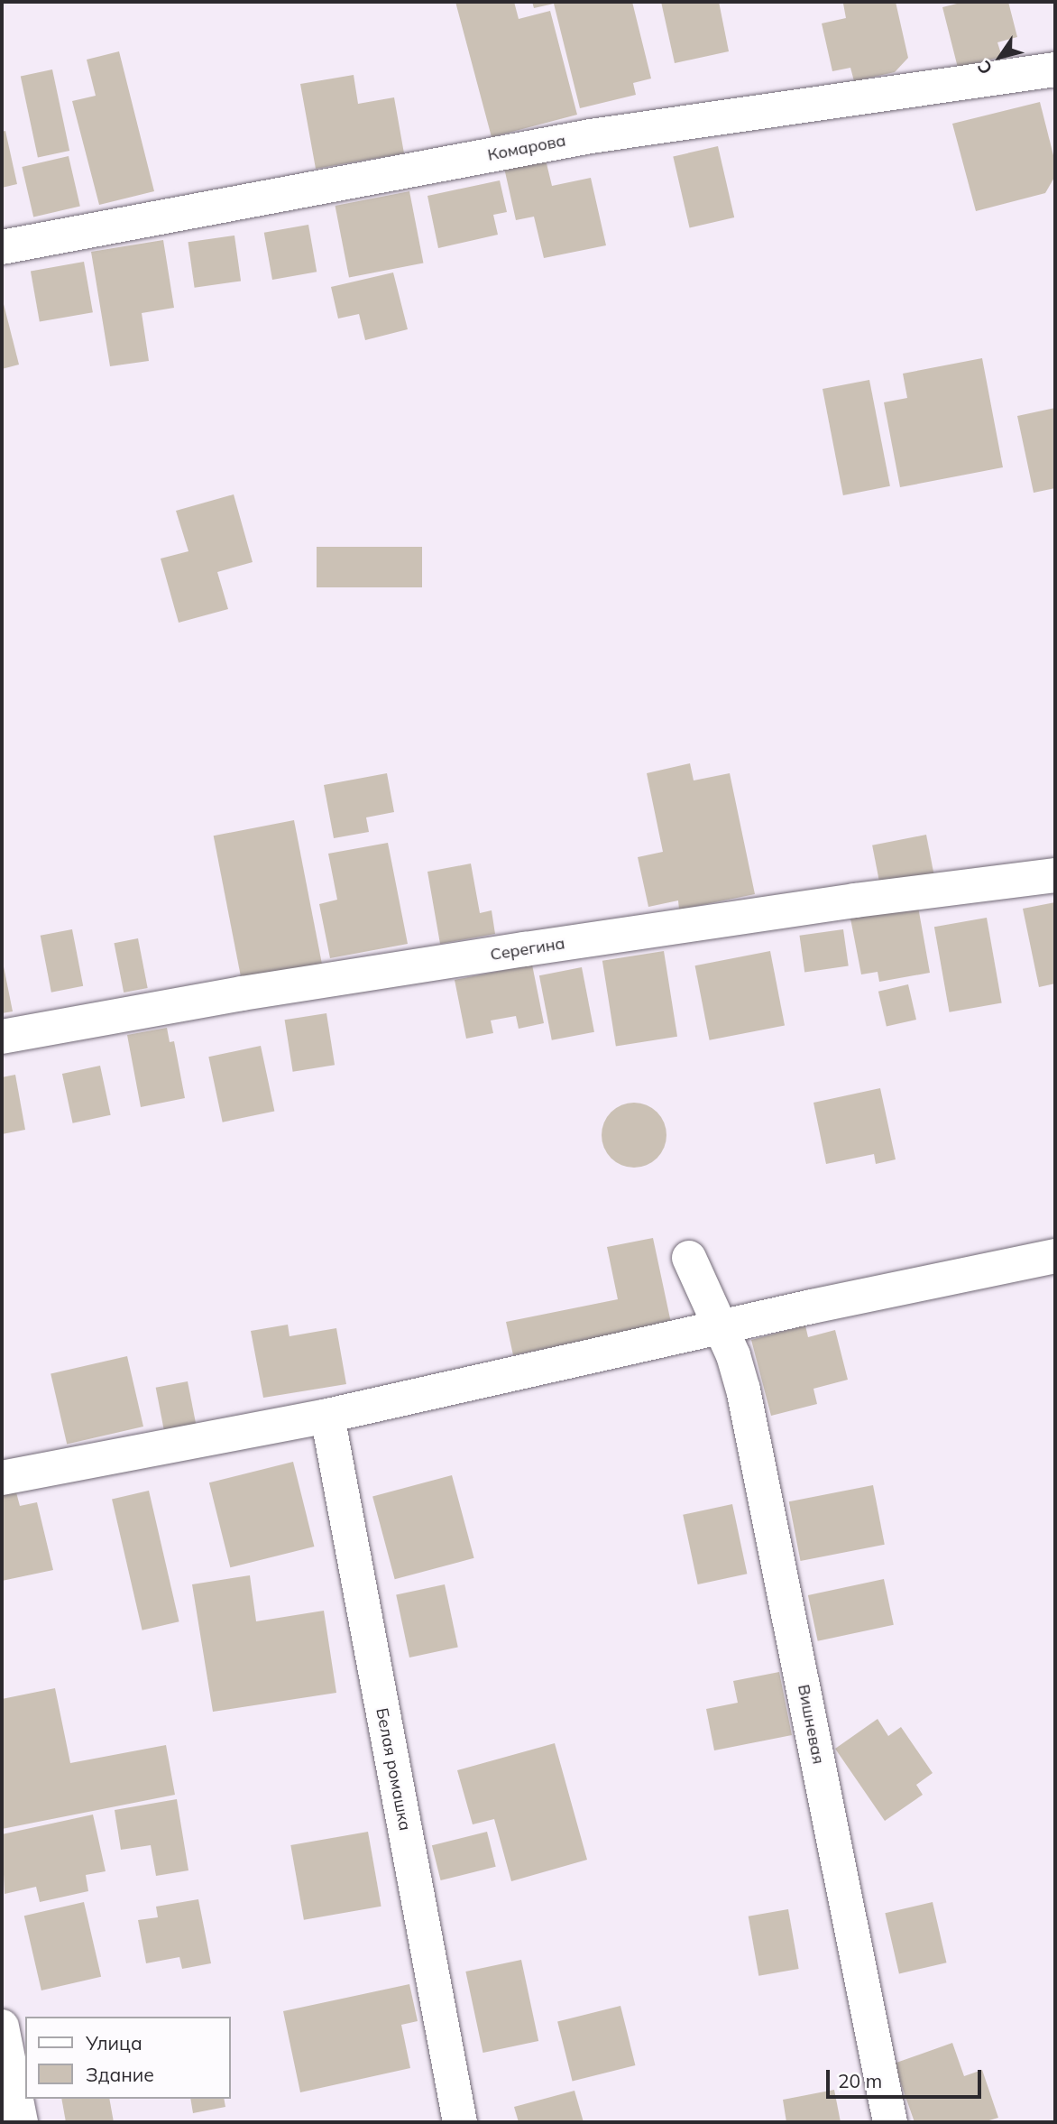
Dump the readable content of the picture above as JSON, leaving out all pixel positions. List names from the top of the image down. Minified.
{"streets":{"street":["Комарова","Серегина","Вишневая","Белая ромашка"]},"legend":["Улица","Здание"],"scale_bar":"20 m","north":"bottom left"}
